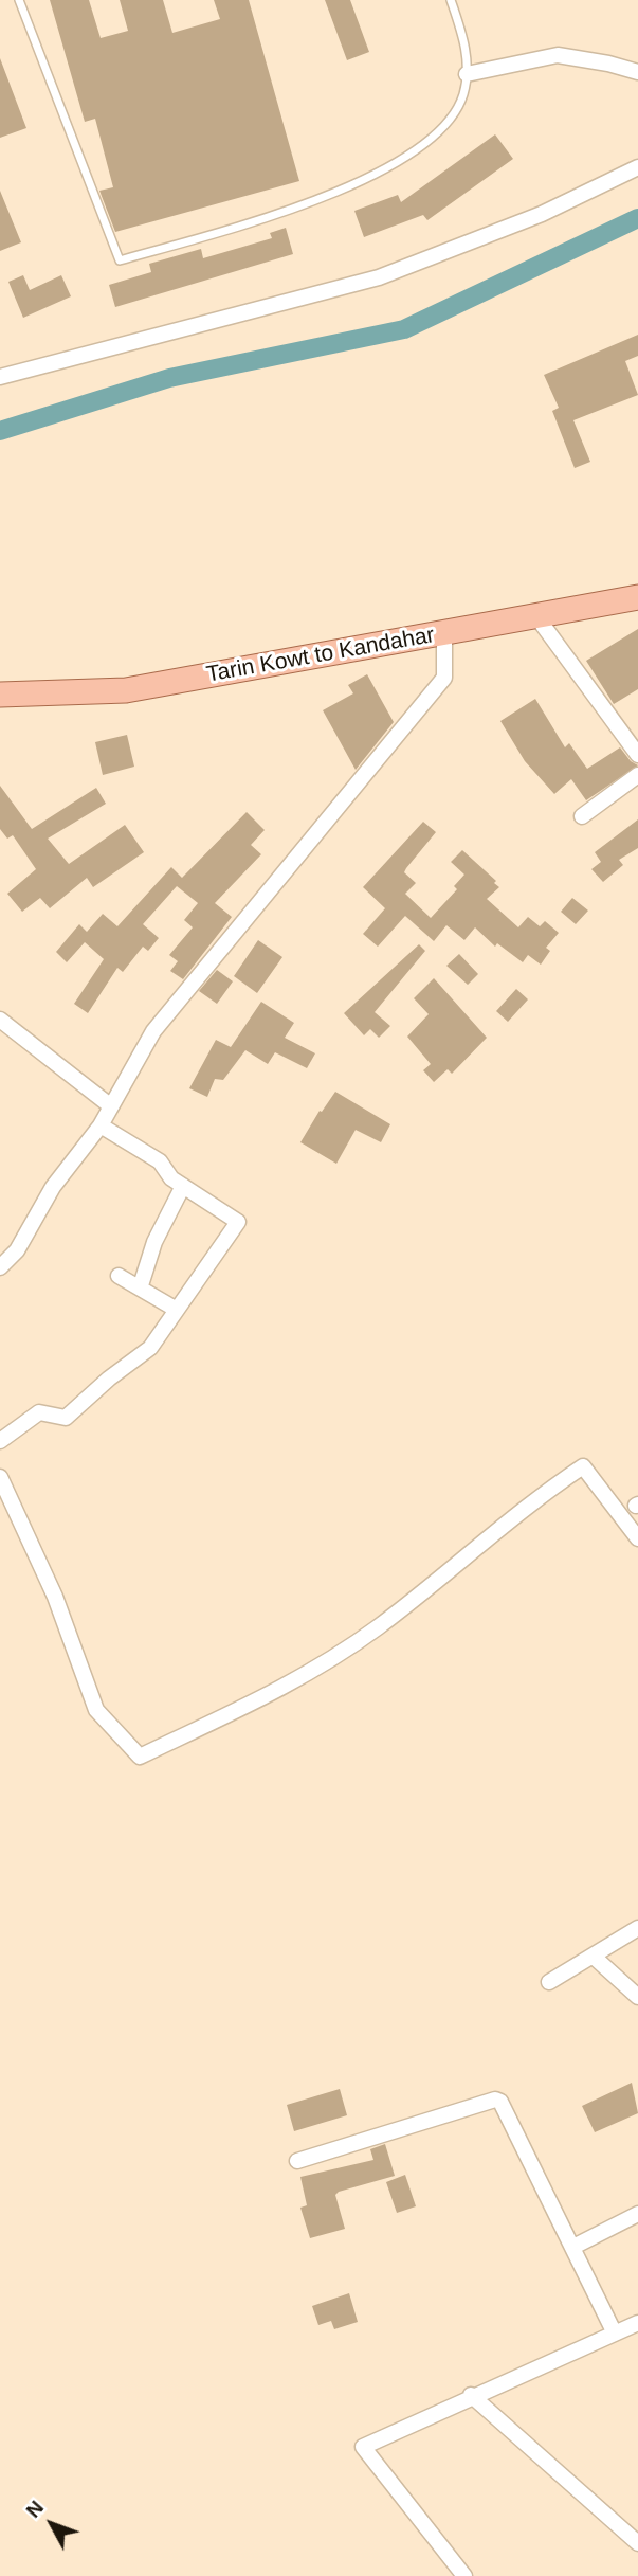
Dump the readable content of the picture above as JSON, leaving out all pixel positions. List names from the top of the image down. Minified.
{"streets":{"main road":["Tarin Kowt to Kandahar"]},"north":"top left"}
